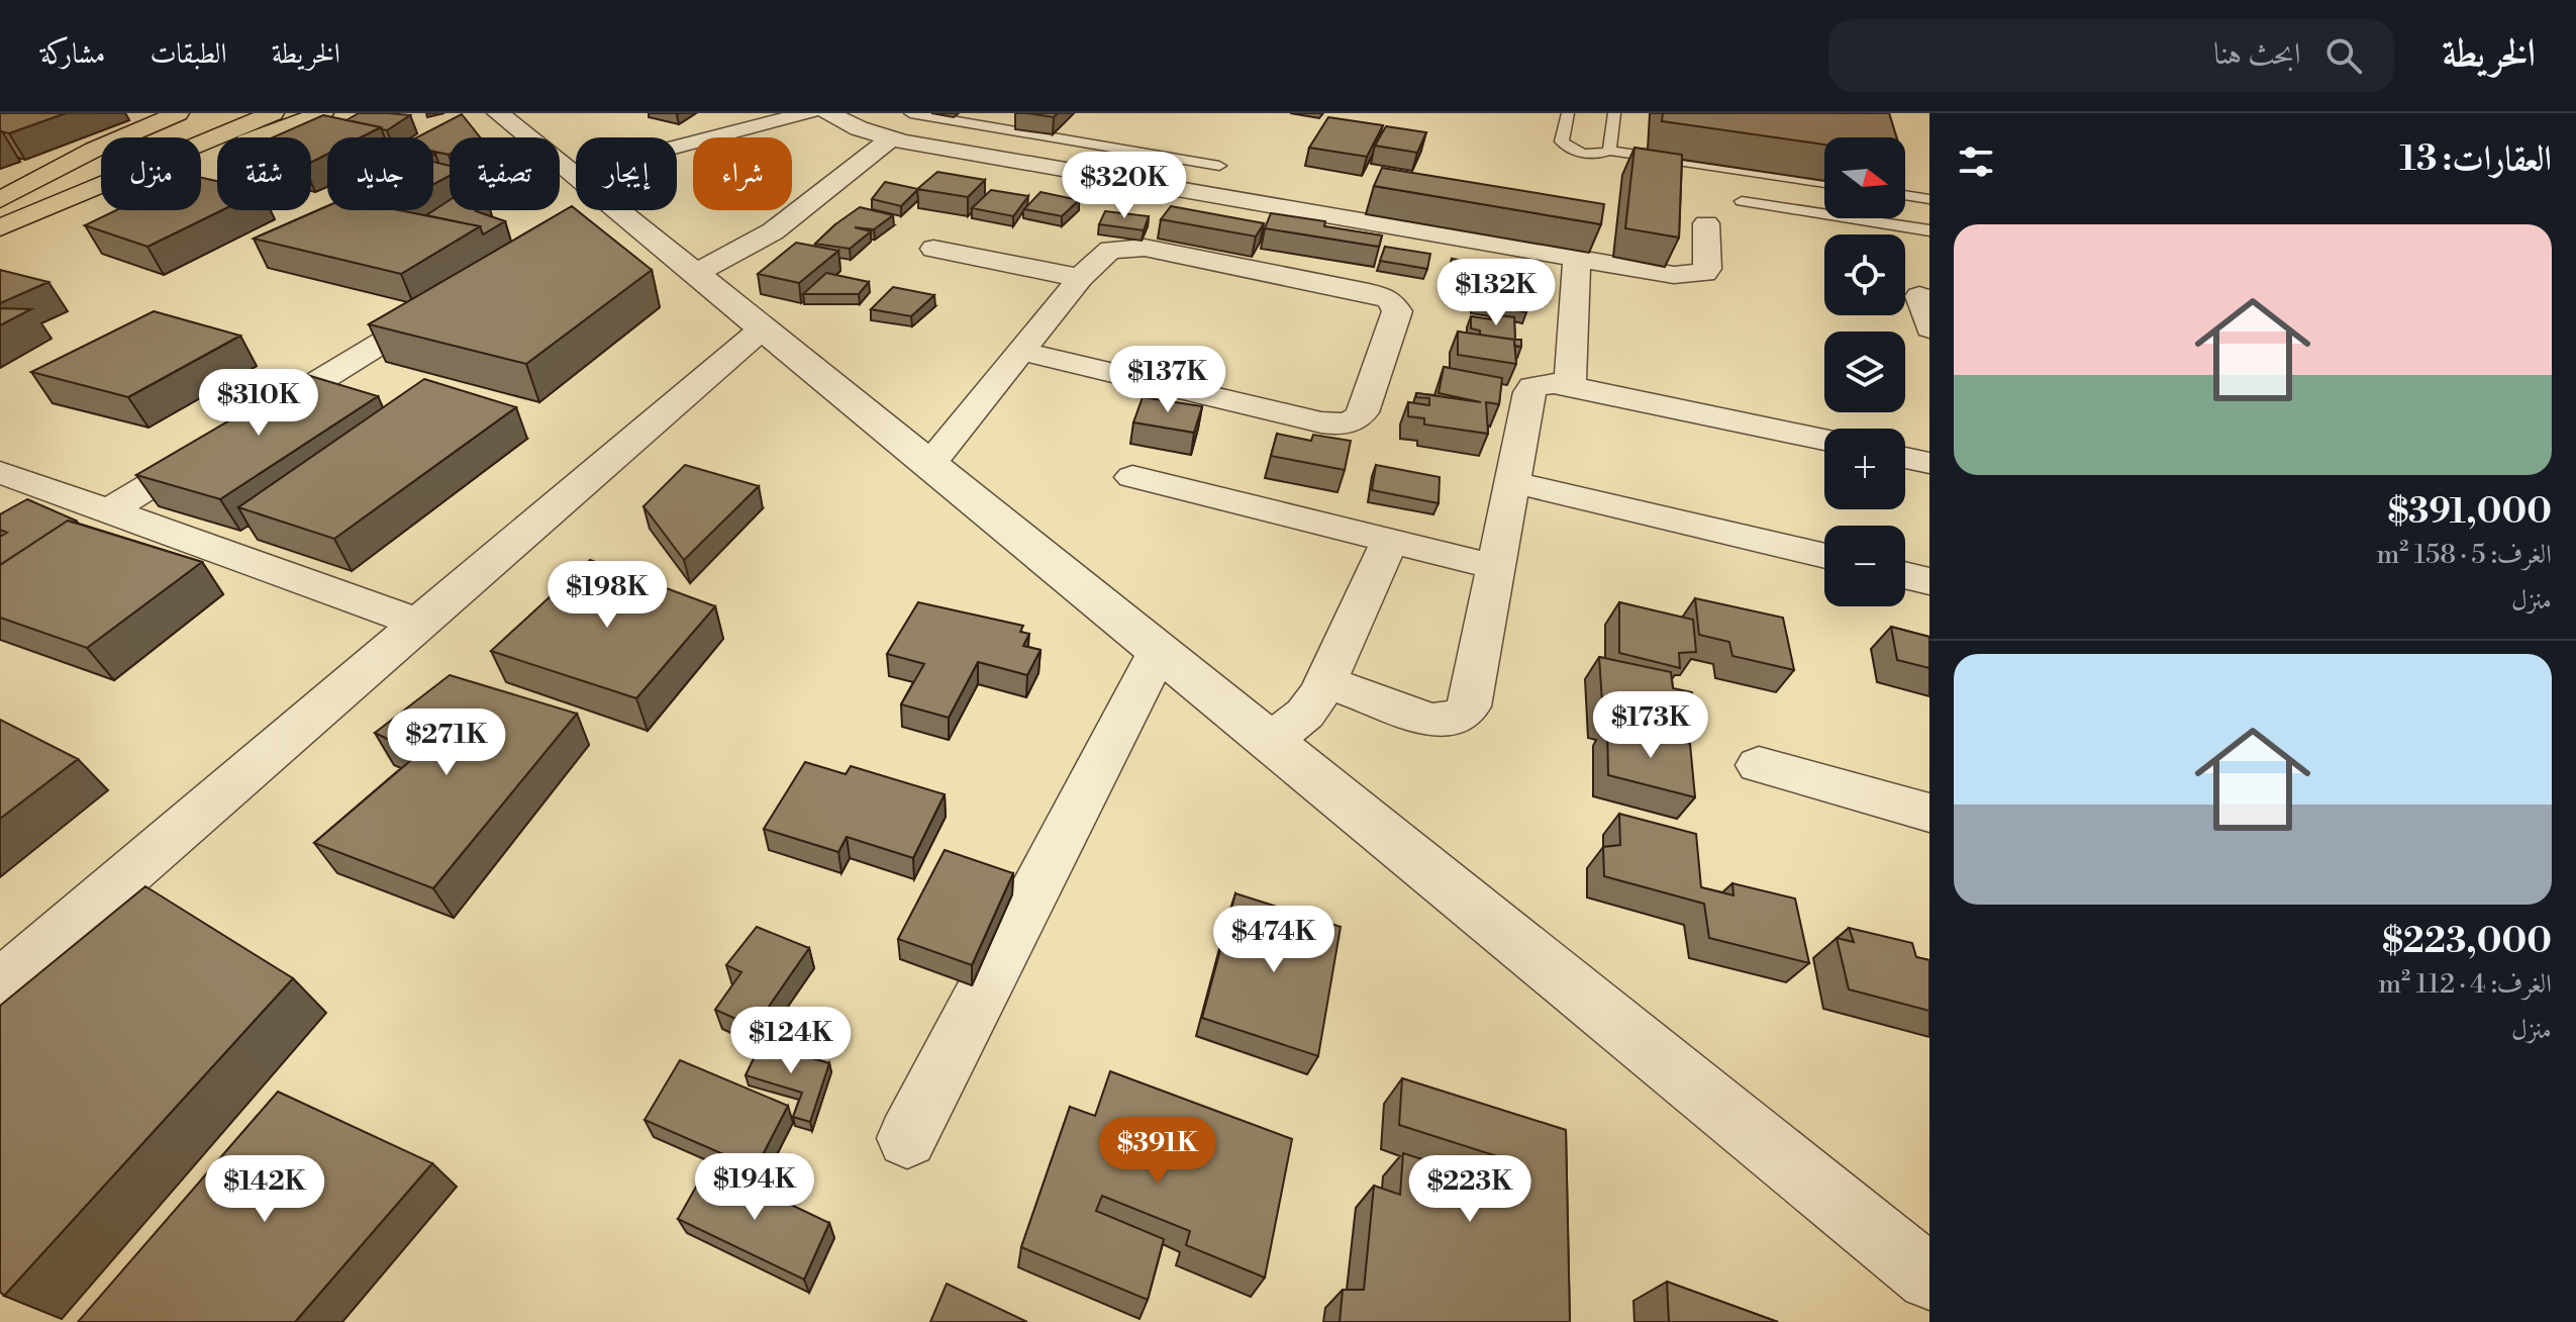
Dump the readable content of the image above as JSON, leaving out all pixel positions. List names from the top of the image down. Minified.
{"north":"right","page":{"header":"الخريطة","search":"ابحث هنا","nav":["الخريطة","الطبقات","مشاركة"],"heading":"العقارات: 13","map_buttons":["+","−"],"chip":["شراء","إيجار","تصفية","جديد","شقة","منزل"],"price":["$320K","$132K","$137K","$310K","$198K","$173K","$271K","$474K","$124K","$391K","$194K","$142K","$223K"],"list":[{"name":"$391,000","note":"الغرف: 5 · 158 m² · منزل"},{"name":"$223,000","note":"الغرف: 4 · 112 m² · منزل"}]}}
